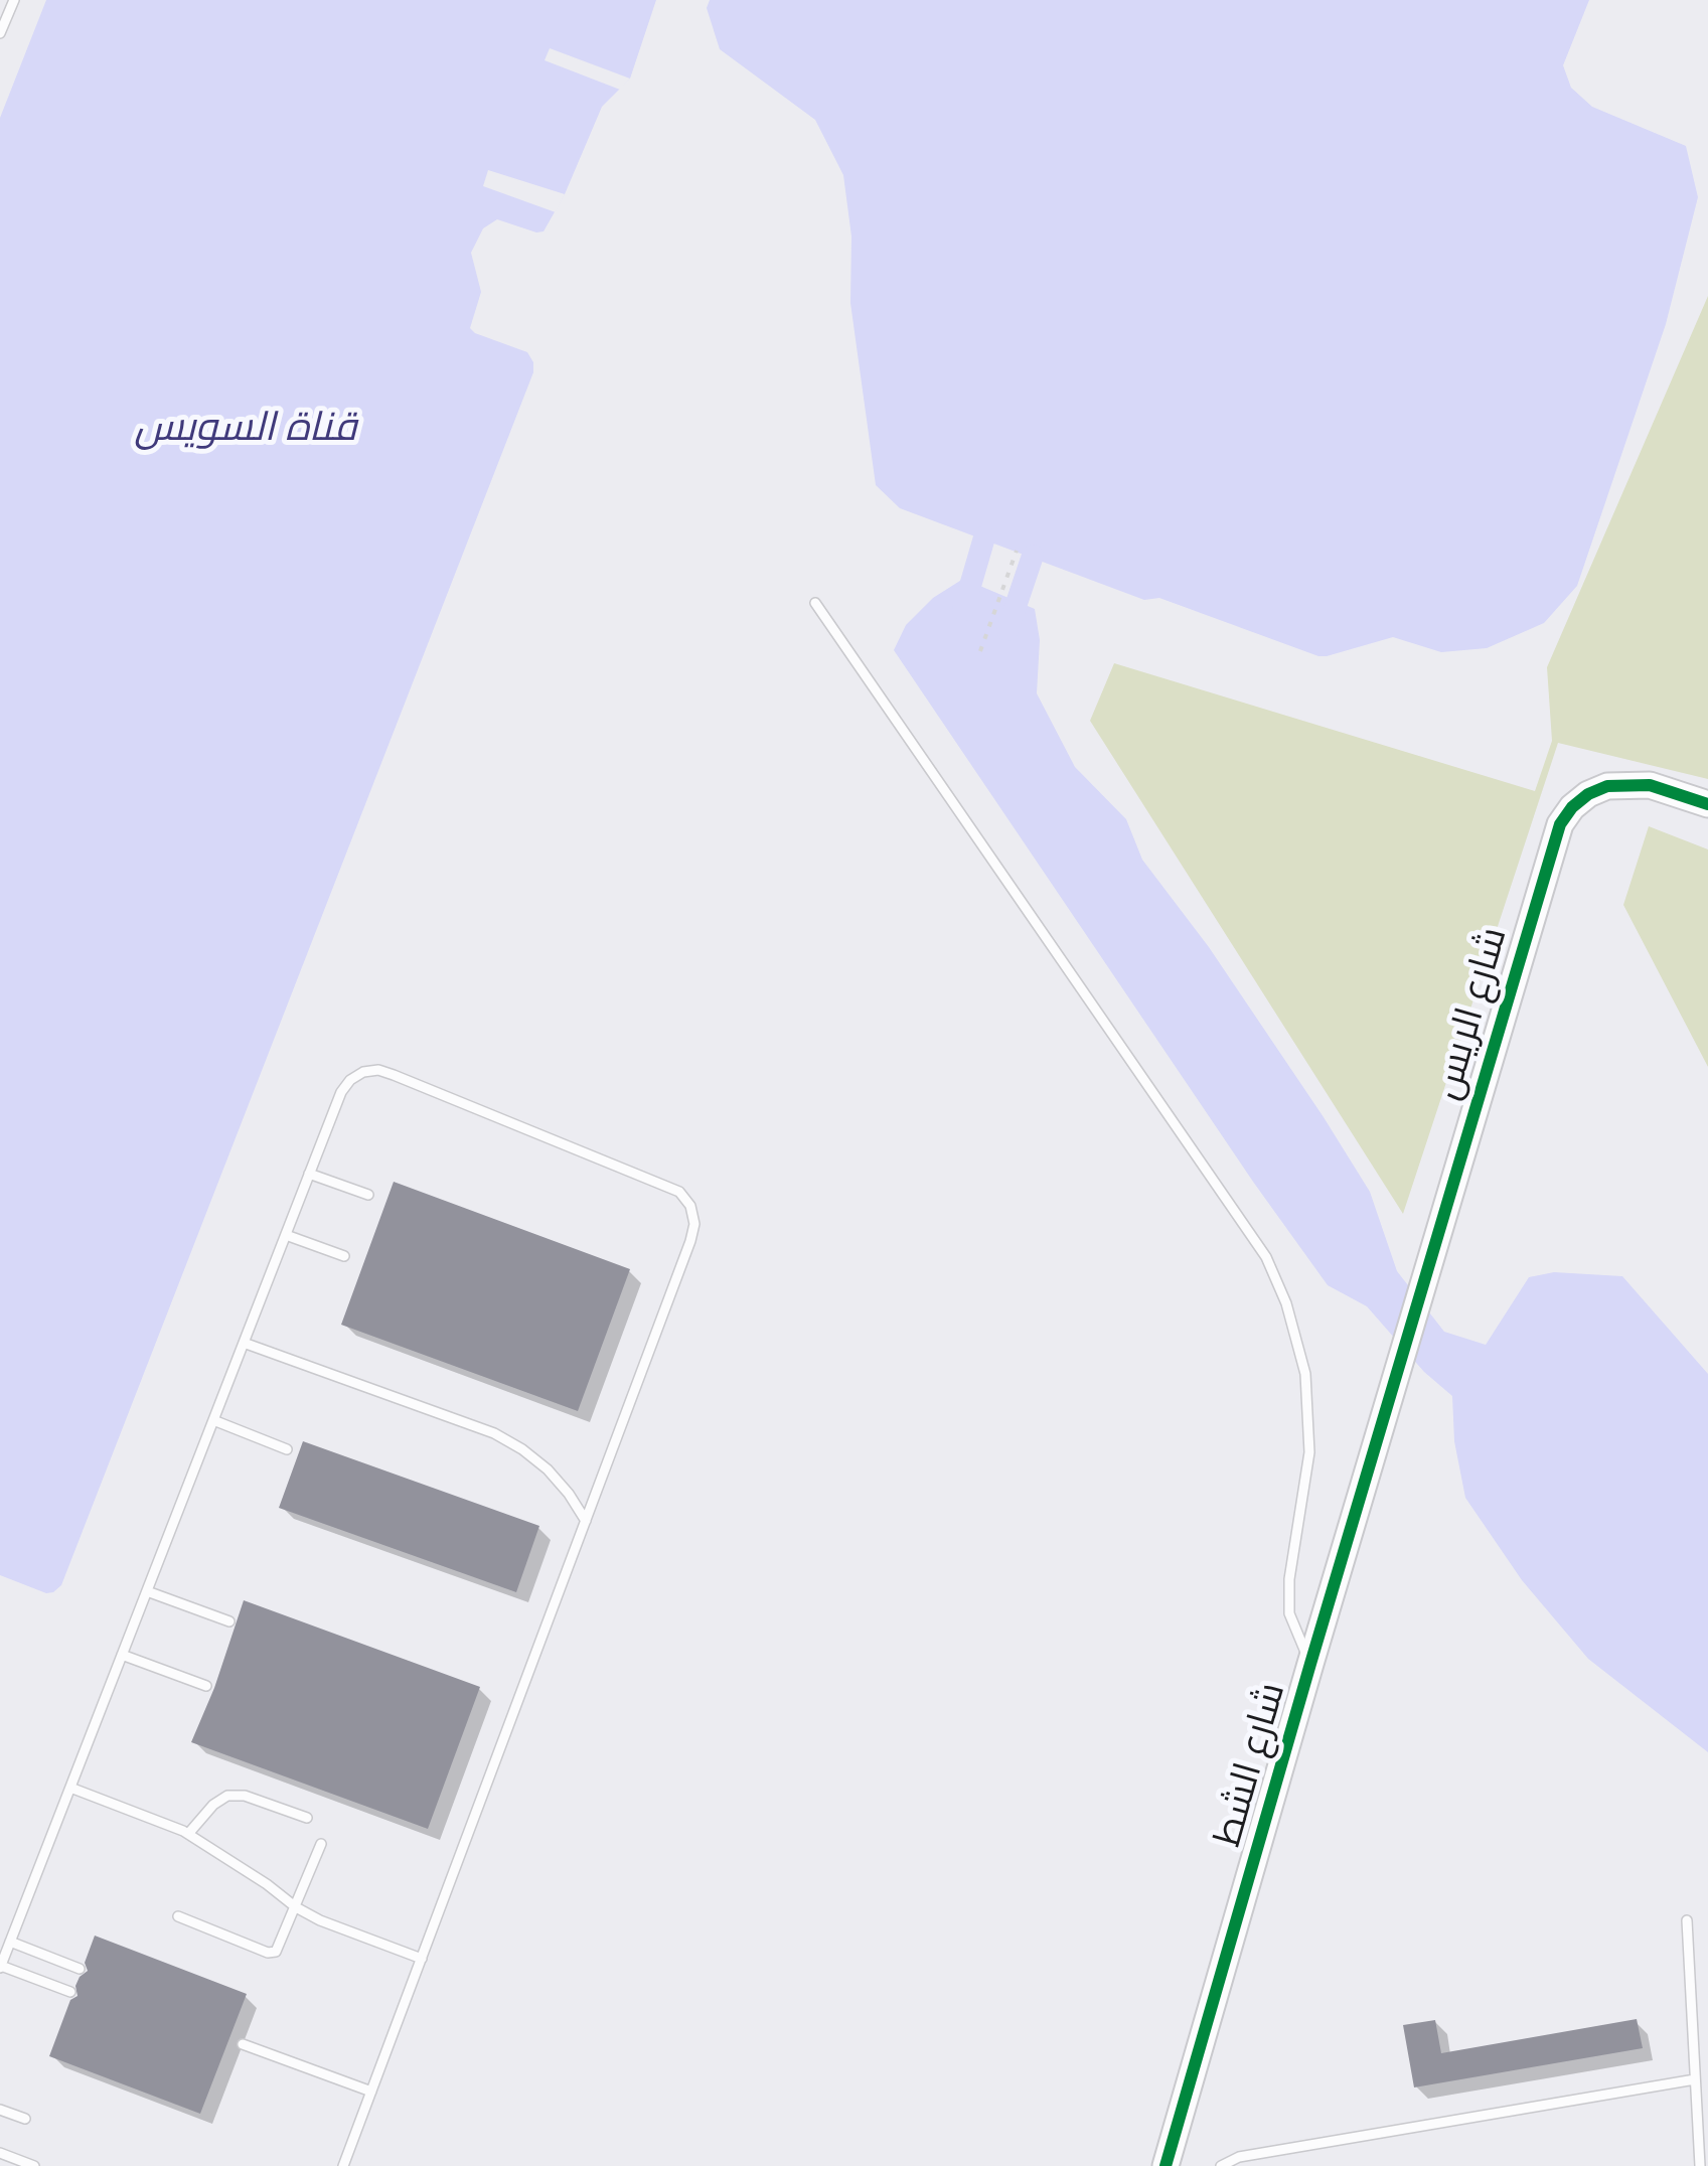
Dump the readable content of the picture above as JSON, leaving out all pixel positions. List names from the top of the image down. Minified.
{"streets":{"street":["شارع الريس","شارع الشط"]},"crossings":[["شارع الريس","شارع الشط"]],"water":["قناة السويس"]}
